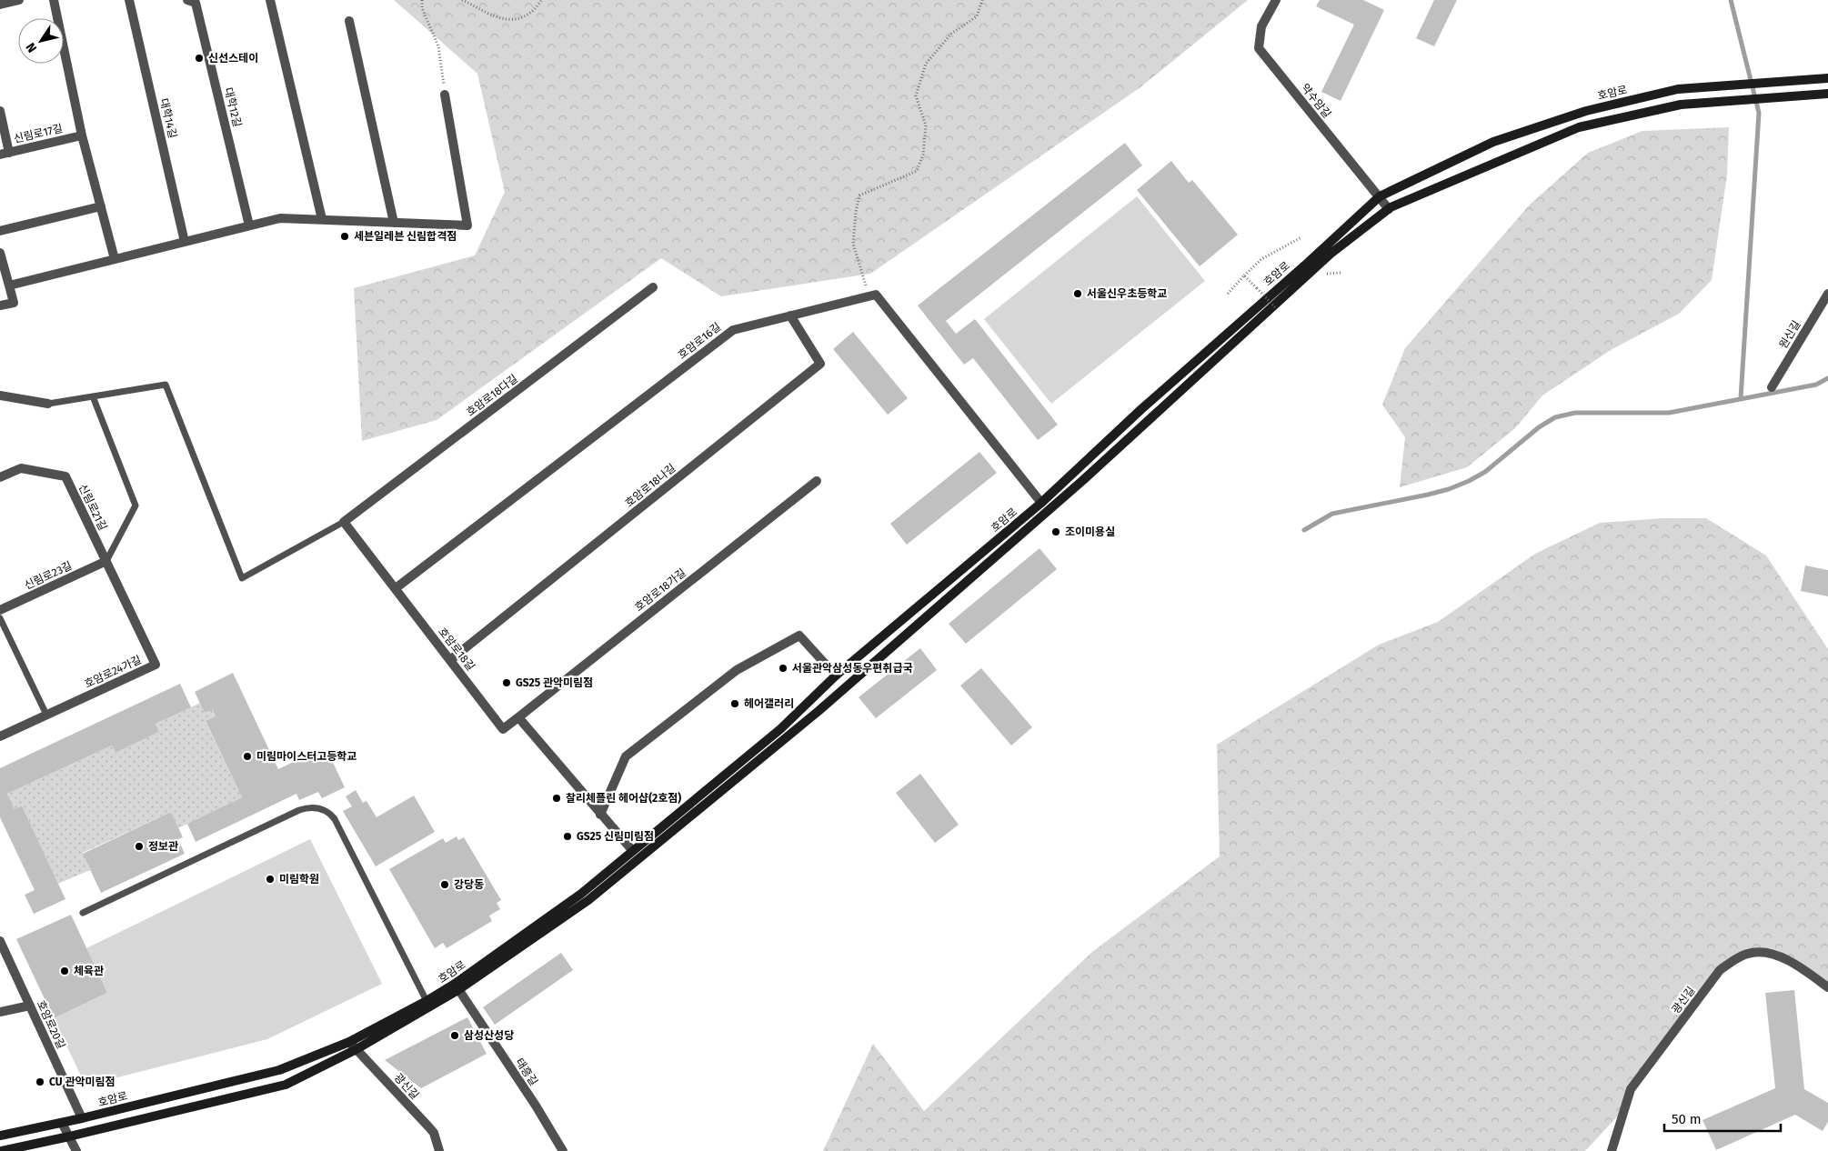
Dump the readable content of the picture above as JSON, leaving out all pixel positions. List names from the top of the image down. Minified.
{"streets":{"main road":["호암로"],"street":["약수암길","대학12길","대학14길","신림로17길","원신길","호암로16길","호암로18다길","호암로18나길","신림로21길","신림로23길","호암로18가길","호암로18길","호암로24가길","광신길","호암로20길","태흥길"]},"crossings":[["호암로","약수암길"],["호암로","광신길"],["호암로","호암로20길"],["호암로","태흥길"],["호암로16길","호암로18나길"],["호암로16길","호암로18길"],["호암로18다길","호암로18길"],["호암로18나길","호암로18길"],["신림로21길","신림로23길"],["신림로21길","호암로24가길"],["신림로23길","호암로24가길"],["호암로18가길","호암로18길"]],"places":["신선스테이","세븐일레븐 신림합격점","서울신우초등학교","조이미용실","서울관악삼성동우편취급국","GS25 관악미림점","헤어갤러리","미림마이스터고등학교","찰리체플린 헤어샵(2호점)","GS25 신림미림점","정보관","미림학원","강당동","체육관","삼성산성당","CU 관악미림점"],"scale_bar":"50 m","north":"bottom left"}
